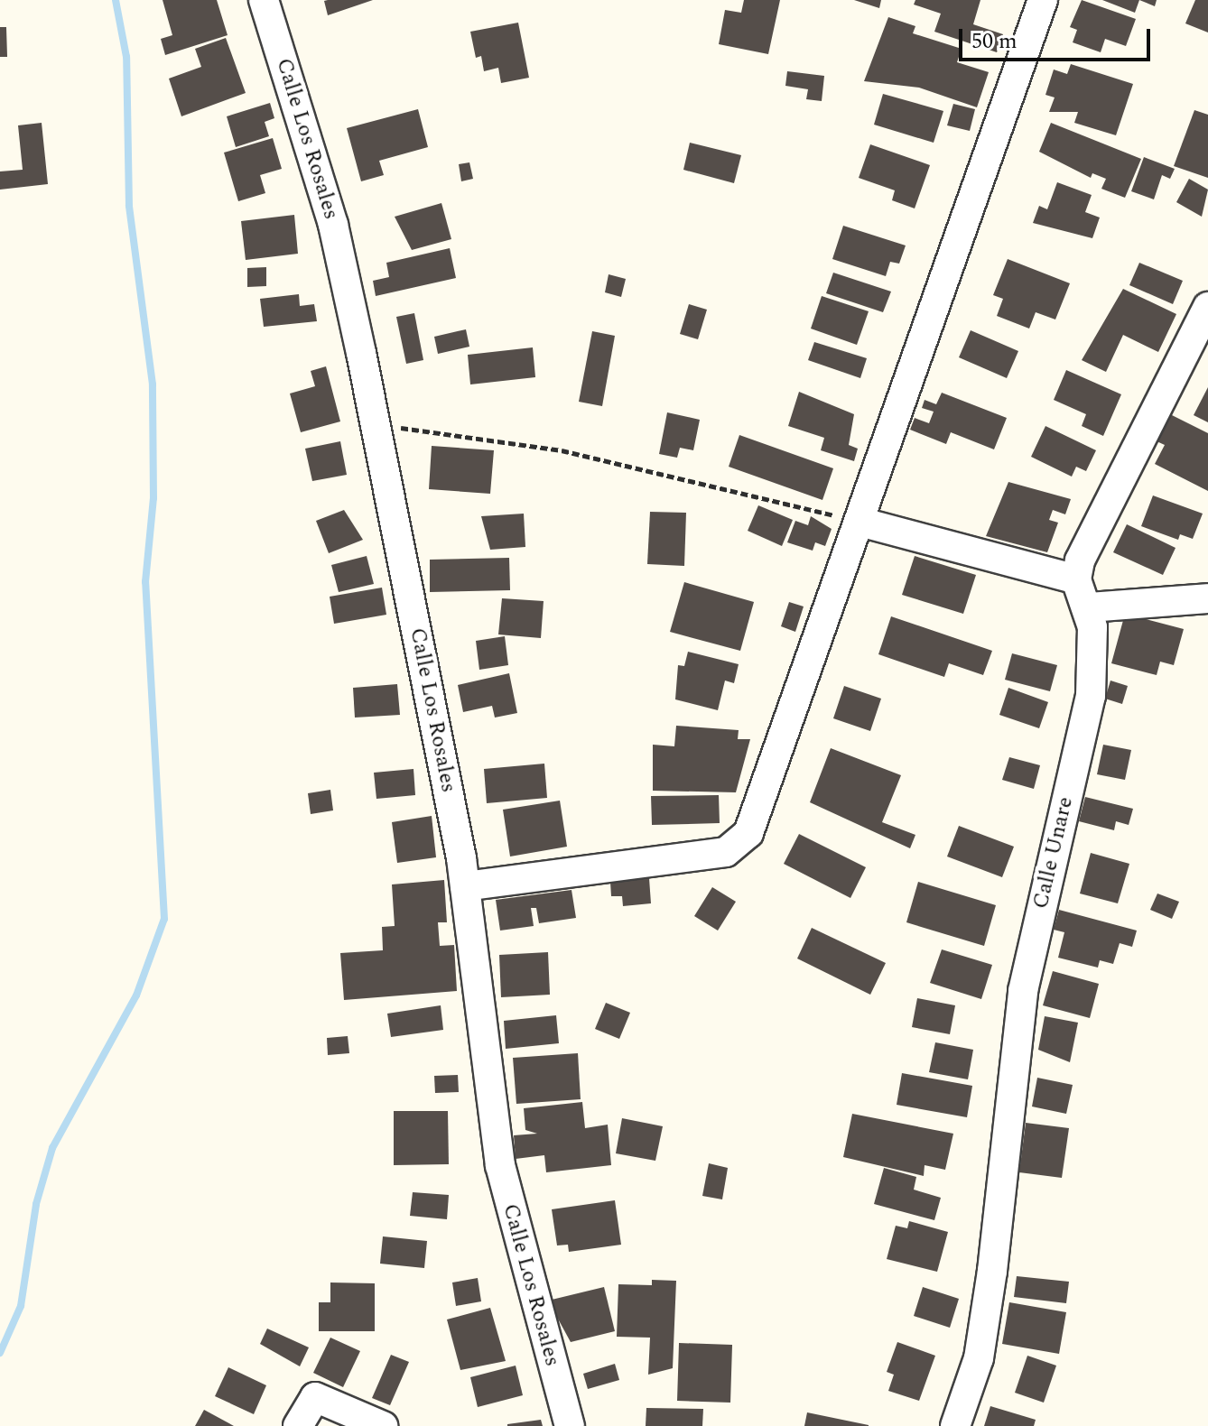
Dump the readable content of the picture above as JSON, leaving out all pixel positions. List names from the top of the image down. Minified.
{"streets":{"street":["Calle Los Rosales","Calle Unare"]},"scale_bar":"50 m"}
